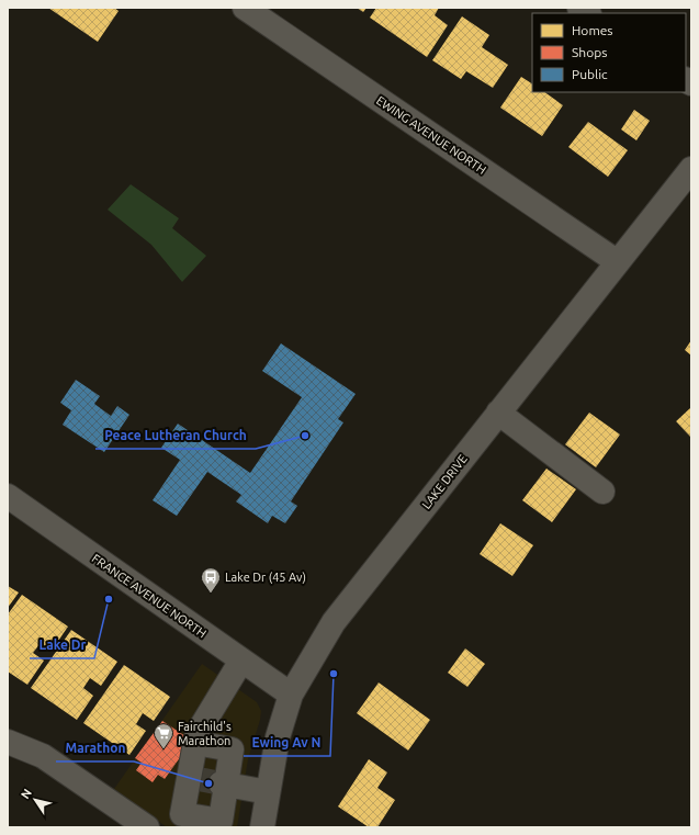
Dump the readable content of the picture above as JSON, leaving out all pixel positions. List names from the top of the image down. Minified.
{"streets":{"street":["EWING AVENUE NORTH","LAKE DRIVE","FRANCE AVENUE NORTH"]},"crossings":[["EWING AVENUE NORTH","LAKE DRIVE"],["LAKE DRIVE","FRANCE AVENUE NORTH"]],"places":{"other":["Peace Lutheran Church","Lake Dr","Ewing Av N","Marathon"],"bus stop":["Lake Dr (45 Av)"],"supermarket":["Fairchild's Marathon"]},"legend":["Homes","Shops","Public"],"north":"top left"}
